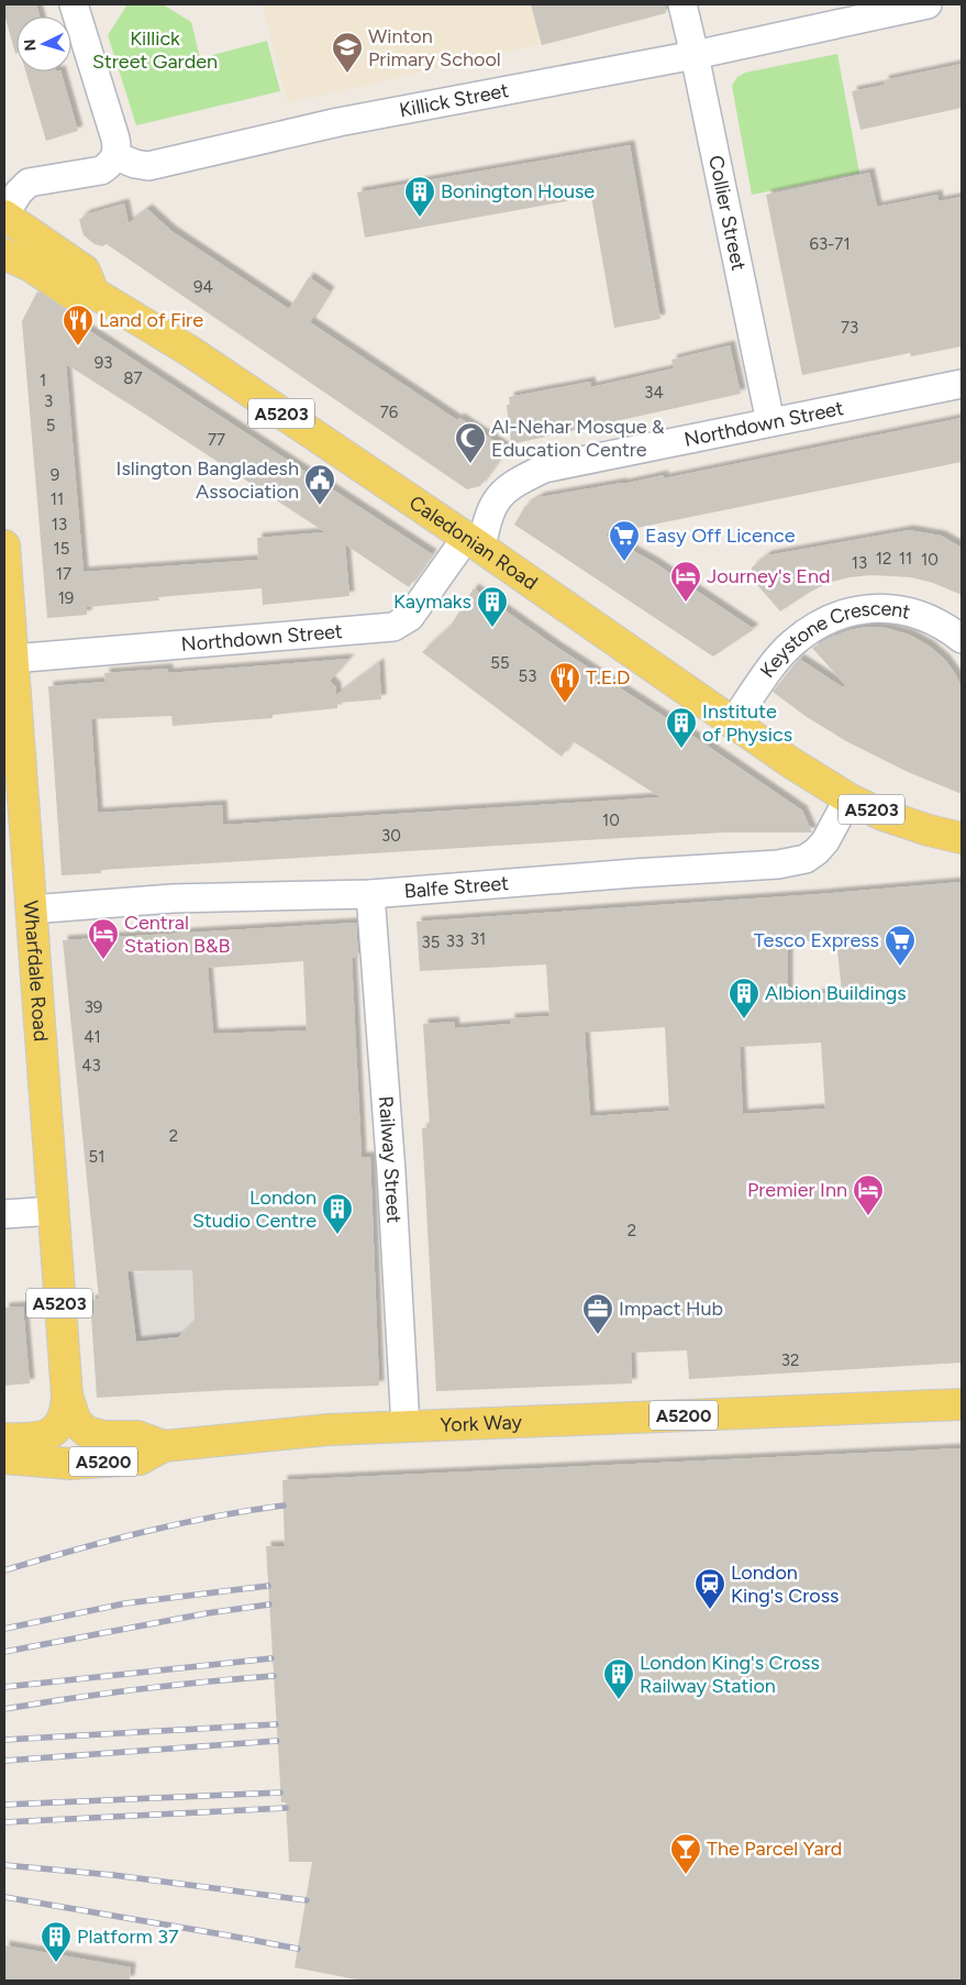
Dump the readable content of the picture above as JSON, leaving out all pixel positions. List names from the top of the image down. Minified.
{"streets":{"main road":["A5203","Caledonian Road","Wharfdale Road","A5200","York Way"],"street":["Killick Street","Collier Street","Northdown Street","Keystone Crescent","Balfe Street","Railway Street"]},"crossings":[["Killick Street","Collier Street"],["Collier Street","Northdown Street"],["A5203","Caledonian Road"],["Northdown Street","Caledonian Road"],["Northdown Street","Wharfdale Road"],["Caledonian Road","Keystone Crescent"],["Caledonian Road","Balfe Street"],["Balfe Street","Wharfdale Road"],["Balfe Street","Railway Street"],["Wharfdale Road","York Way"],["Railway Street","York Way"]],"parks":["Killick Street Garden"],"places":{"school or university":["Winton Primary School"],"building":["Bonington House","Kaymaks","Institute of Physics","Albion Buildings","London Studio Centre","London King's Cross Railway Station","Platform 37"],"restaurant":["Land of Fire","T.E.D"],"mosque":["Al-Nehar Mosque & Education Centre"],"public building":["Islington Bangladesh Association"],"supermarket":["Easy Off Licence","Tesco Express"],"hotel":["Journey's End","Central Station B&B","Premier Inn"],"office":["Impact Hub"],"station":["London King's Cross"],"bar":["The Parcel Yard"]},"house_numbers":["63-71","94","73","93","87","1","34","3","76","5","77","9","11","13","15","12","11","10","13","17","19","55","53","10","30","31","33","35","39","41","43","2","51","2","32"],"north":"left"}
